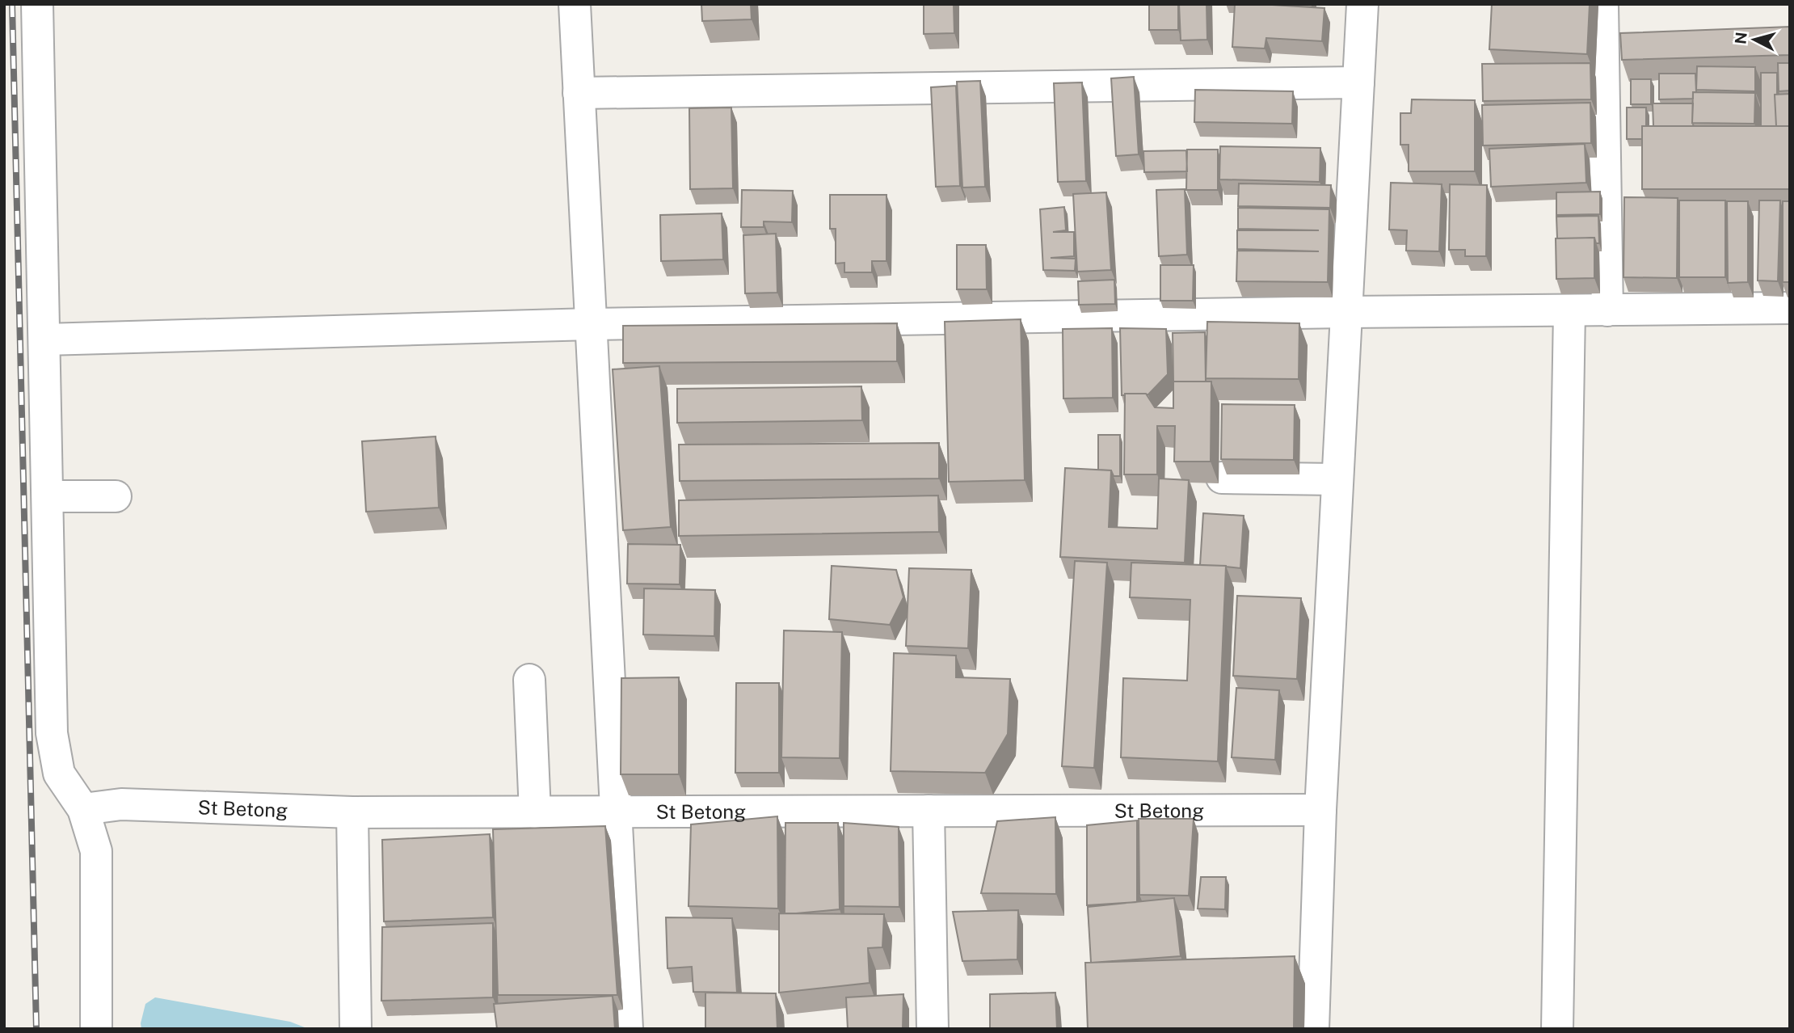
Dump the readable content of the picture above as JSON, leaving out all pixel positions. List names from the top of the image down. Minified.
{"streets":{"street":["St Betong"]},"north":"left"}
